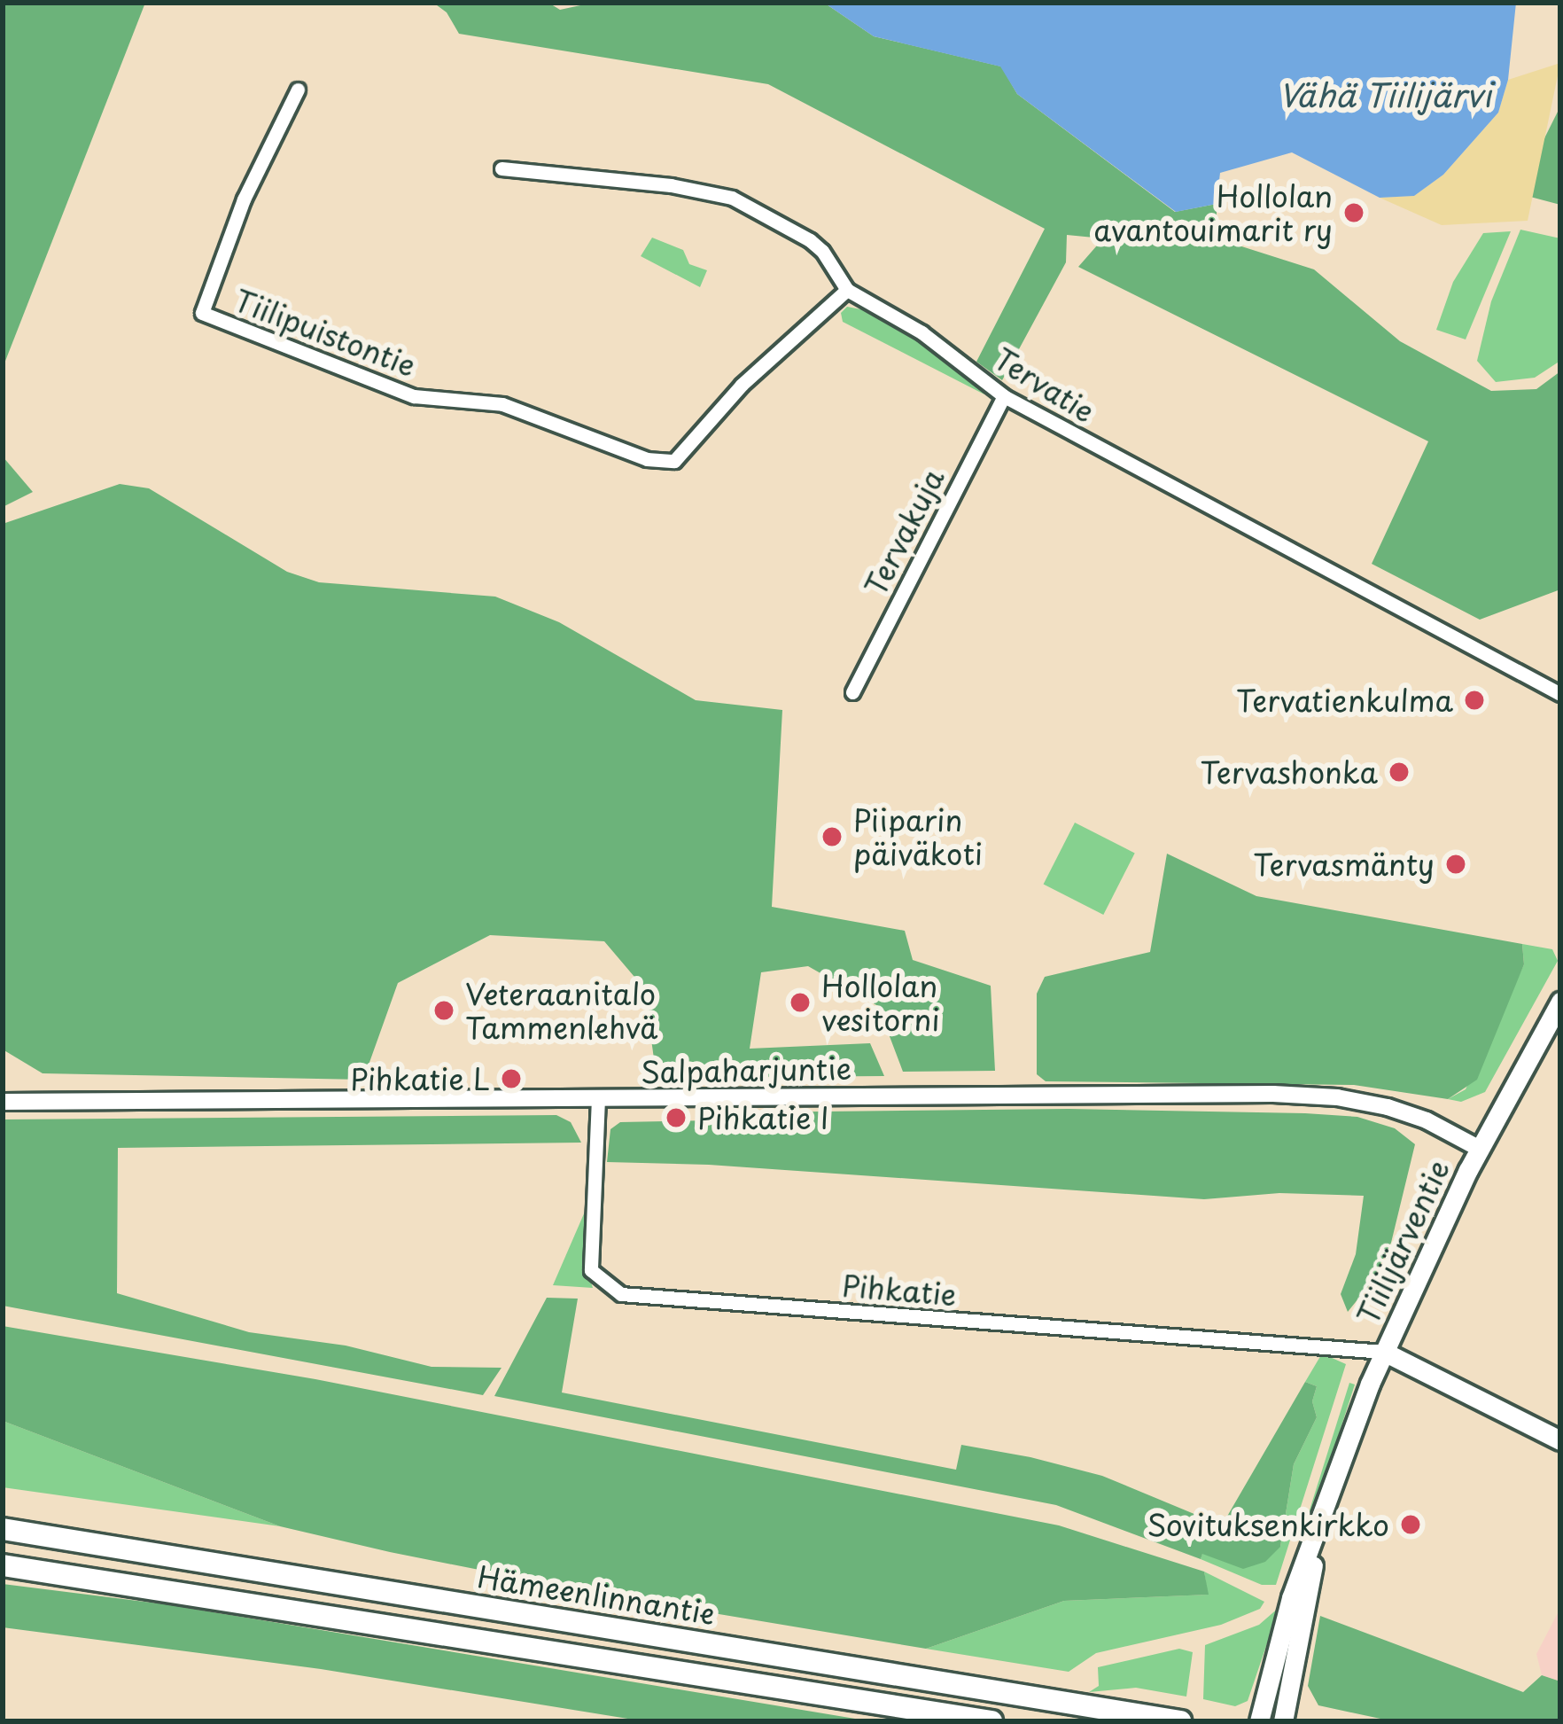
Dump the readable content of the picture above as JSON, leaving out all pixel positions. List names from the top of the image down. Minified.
{"streets":{"main road":["Tiilijärventie","Hämeenlinnantie"],"street":["Tiilipuistontie","Tervatie","Tervakuja","Salpaharjuntie","Pihkatie"]},"crossings":[["Tiilipuistontie","Tervatie"],["Tervatie","Tervakuja"],["Salpaharjuntie","Tiilijärventie"],["Salpaharjuntie","Pihkatie"],["Tiilijärventie","Pihkatie"]],"water":["Vähä Tiilijärvi"],"places":["Hollolan avantouimarit ry","Tervatienkulma","Tervashonka","Piiparin päiväkoti","Tervasmänty","Hollolan vesitorni","Veteraanitalo Tammenlehvä","Pihkatie L","Pihkatie I","Sovituksenkirkko"]}
